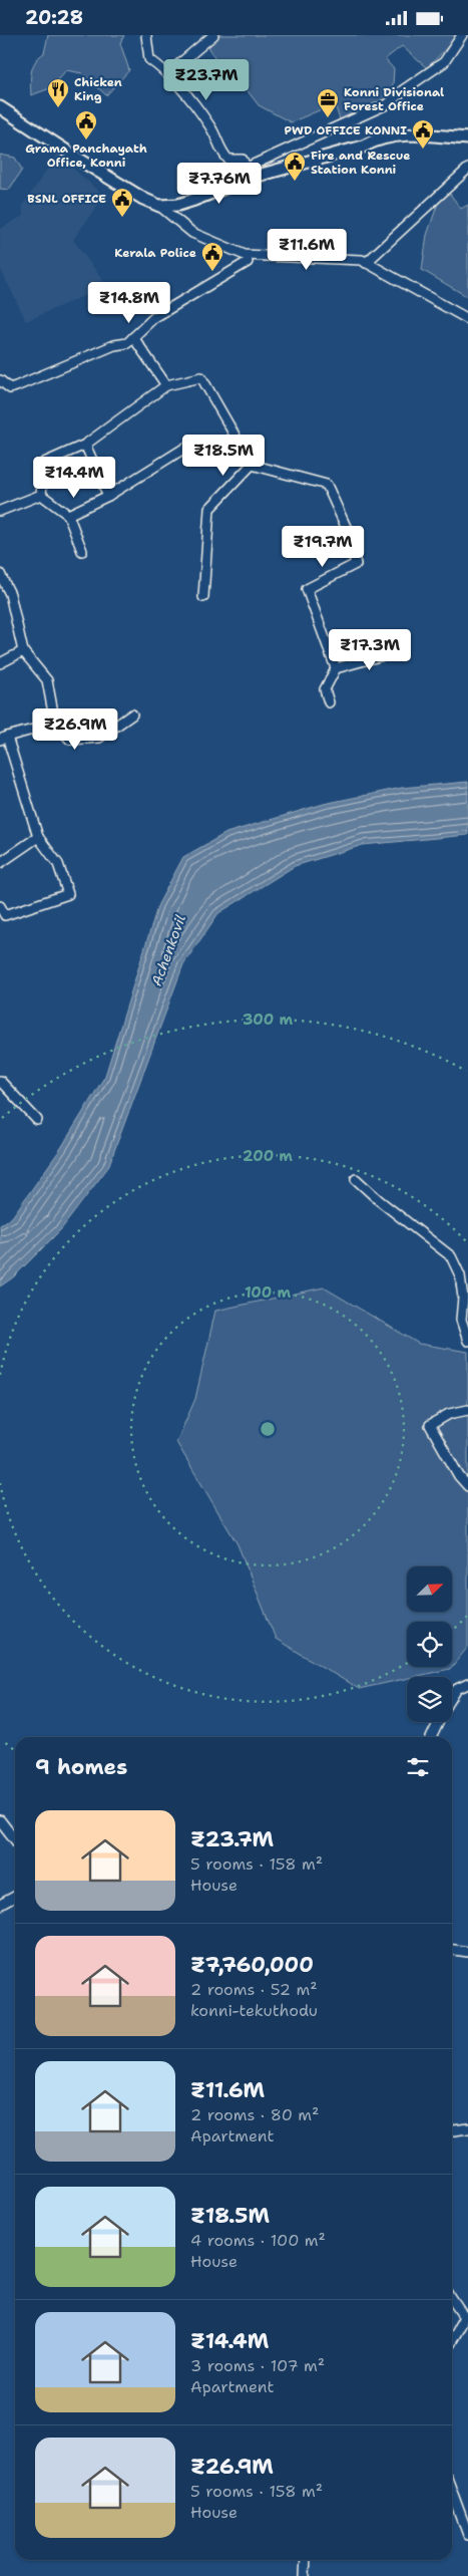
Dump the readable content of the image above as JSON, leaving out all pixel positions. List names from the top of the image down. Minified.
{"water":["Achenkovil"],"places":{"restaurant":["Chicken King"],"office":["Konni Divisional Forest Office"],"public building":["Grama Panchayath Office, Konni","PWD OFFICE KONNI","Fire and Rescue Station Konni","BSNL OFFICE","Kerala Police"]},"north":"top right","page":{"status":"20:28","price":["₹23.7M","₹7.76M","₹11.6M","₹14.8M","₹18.5M","₹14.4M","₹19.7M","₹17.3M","₹26.9M"],"heading":"9 homes","list":[{"name":"₹23.7M","note":"5 rooms · 158 m² · House"},{"name":"₹7,760,000","note":"2 rooms · 52 m² · konni-tekuthodu"},{"name":"₹11.6M","note":"2 rooms · 80 m² · Apartment"},{"name":"₹18.5M","note":"4 rooms · 100 m² · House"},{"name":"₹14.4M","note":"3 rooms · 107 m² · Apartment"},{"name":"₹26.9M","note":"5 rooms · 158 m² · House"}]},"rings":["300 m","200 m","100 m"]}
